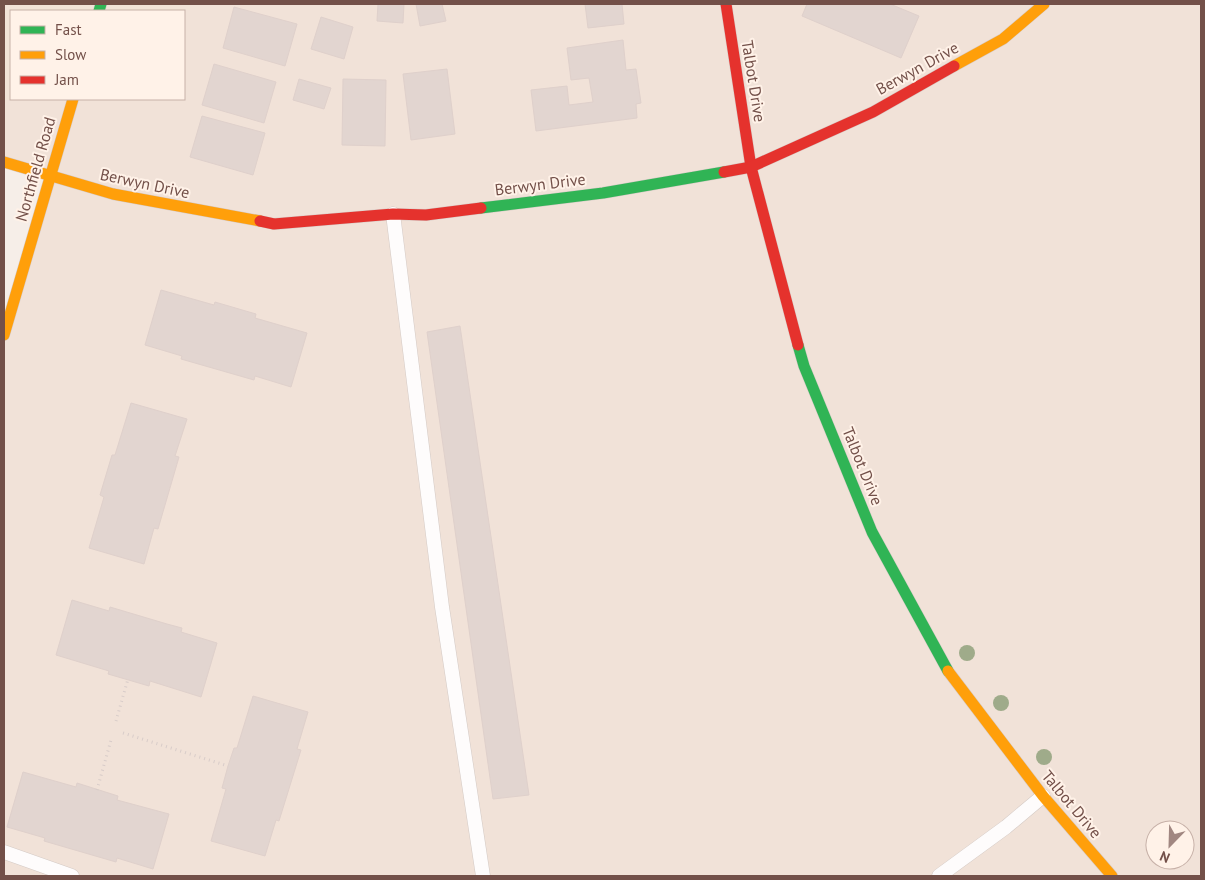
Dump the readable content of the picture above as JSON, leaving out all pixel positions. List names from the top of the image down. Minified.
{"streets":{"street":["Berwyn Drive","Talbot Drive","Northfield Road"]},"crossings":[["Berwyn Drive","Talbot Drive"],["Berwyn Drive","Northfield Road"]],"legend":["Fast","Slow","Jam"],"north":"bottom left"}
